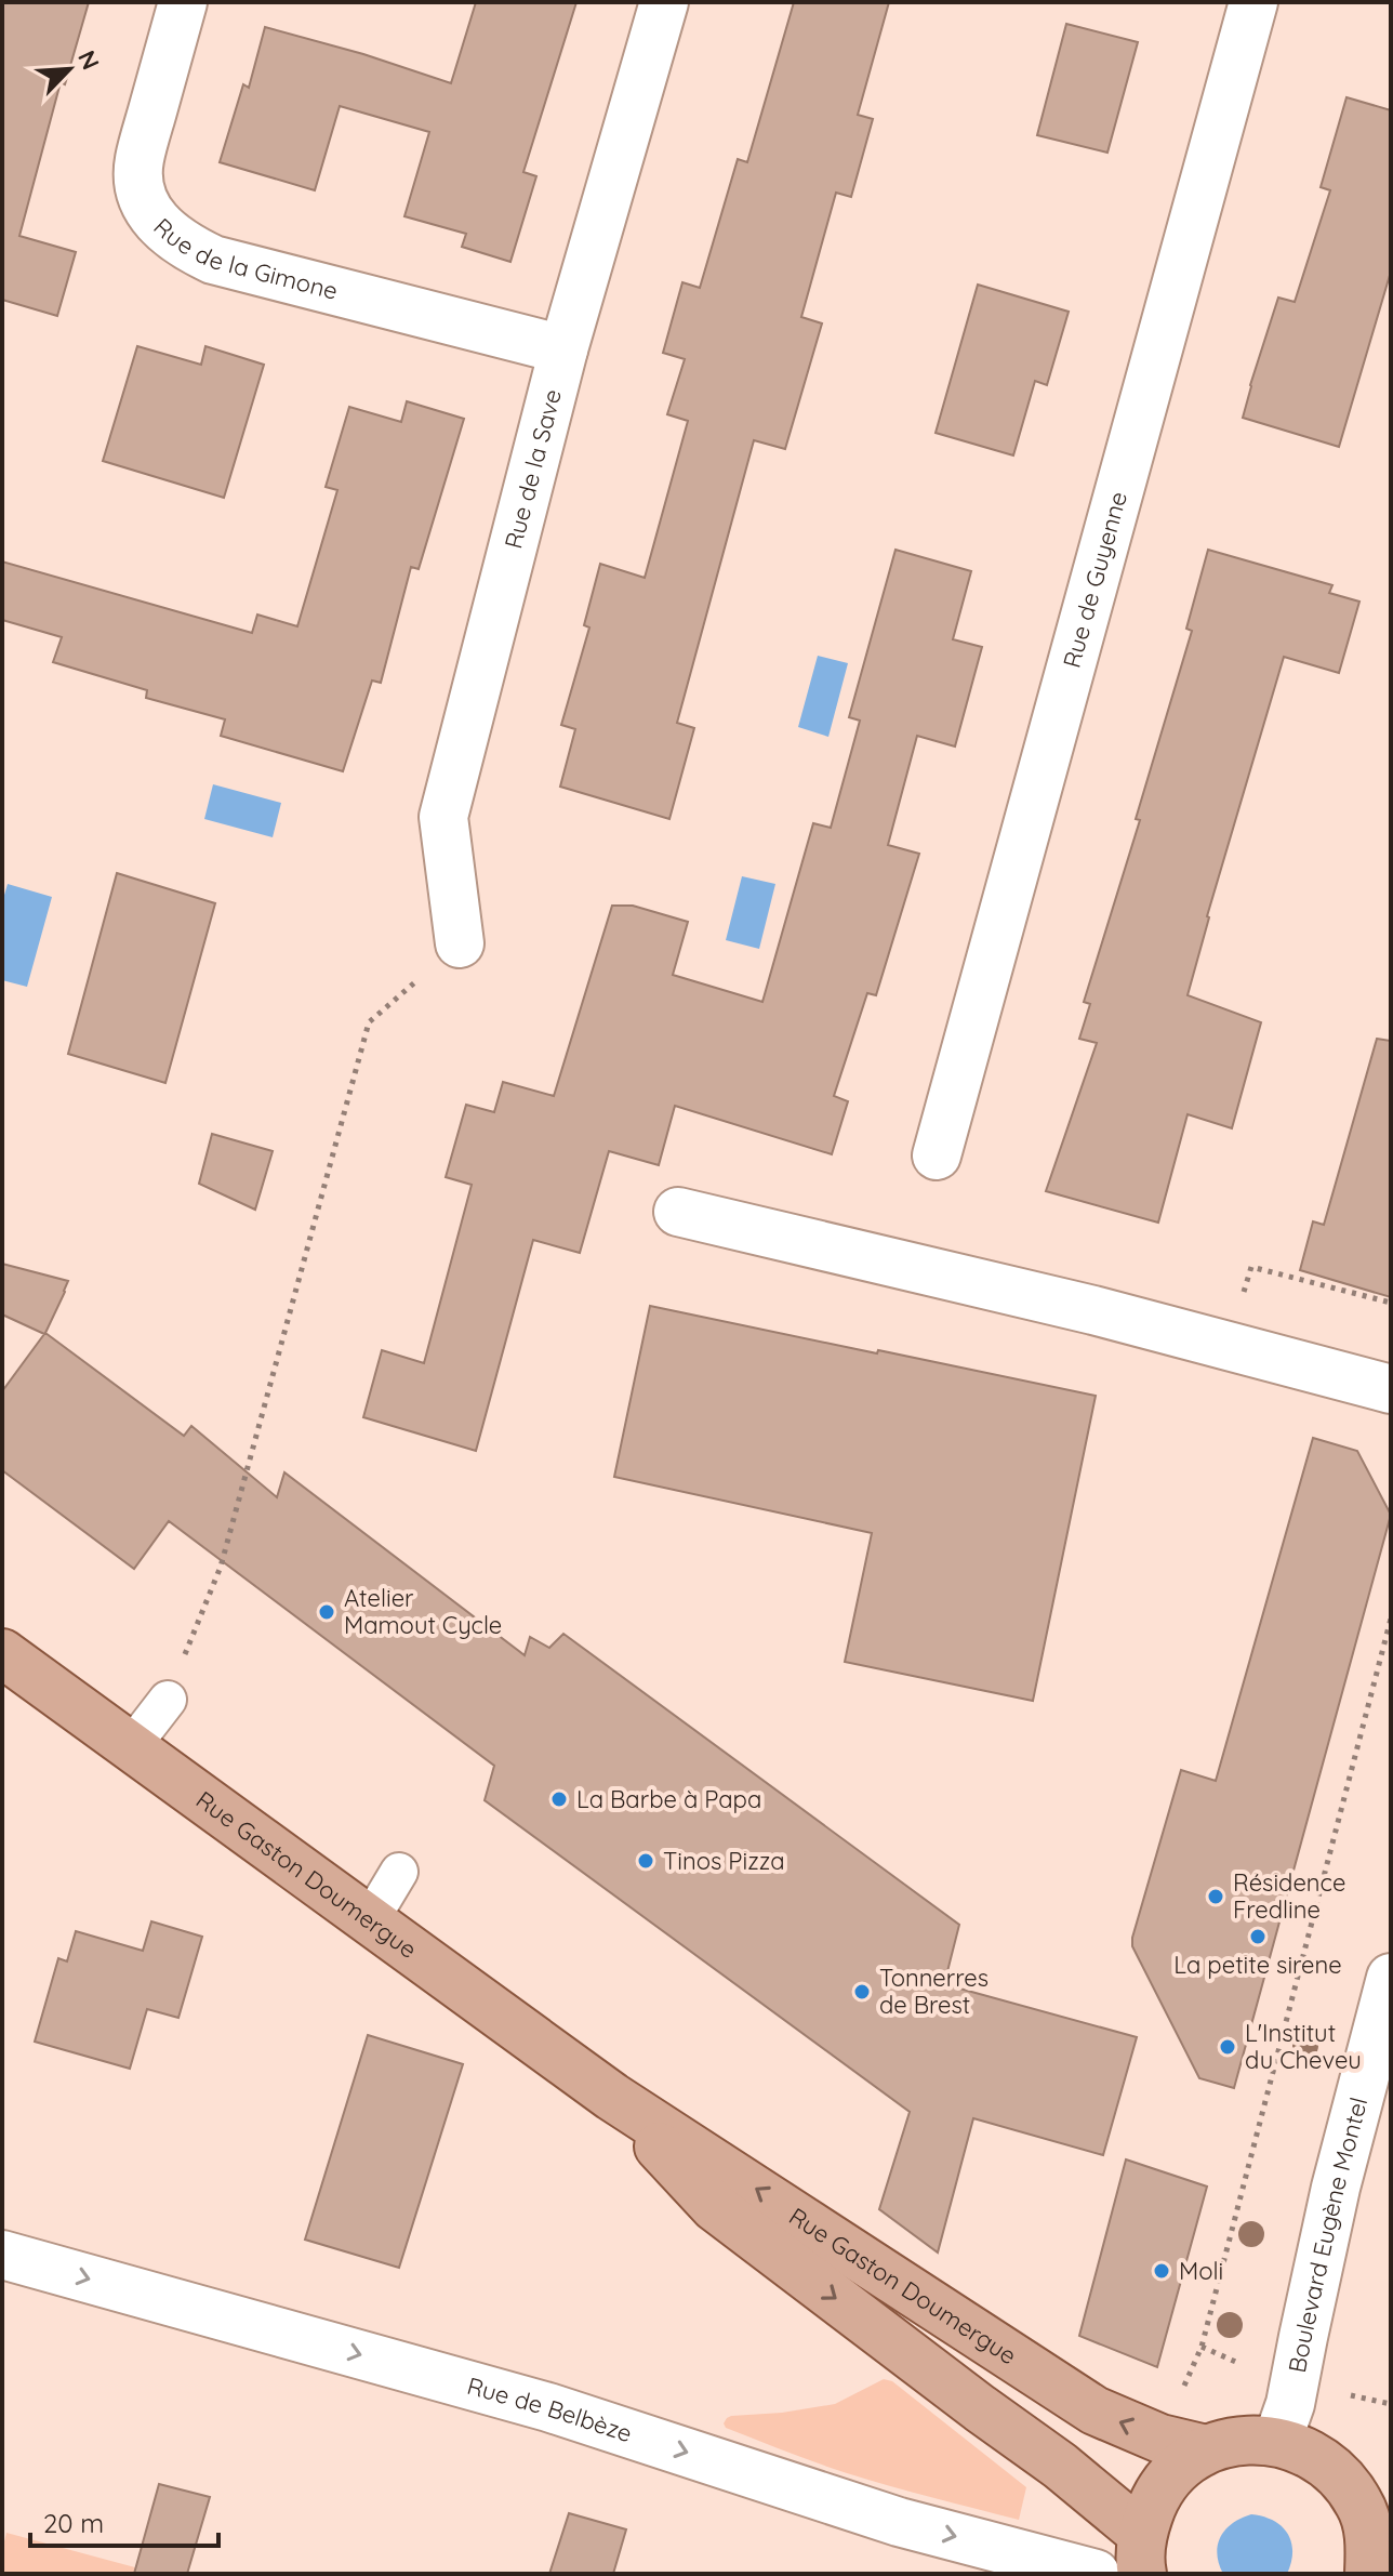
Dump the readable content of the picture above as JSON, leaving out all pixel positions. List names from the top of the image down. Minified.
{"streets":{"main road":["Rue Gaston Doumergue"],"street":["Rue de la Gimone","Rue de la Save","Rue de Guyenne","Boulevard Eugène Montel","Rue de Belbèze"]},"crossings":[["Rue de la Gimone","Rue de la Save"]],"one_way":["Rue de Belbèze"],"places":["Atelier Mamout Cycle","La Barbe à Papa","Tinos Pizza","Résidence Fredline","La petite sirene","Tonnerres de Brest","L'Institut du Cheveu","Moli"],"scale_bar":"20 m","north":"top right"}
